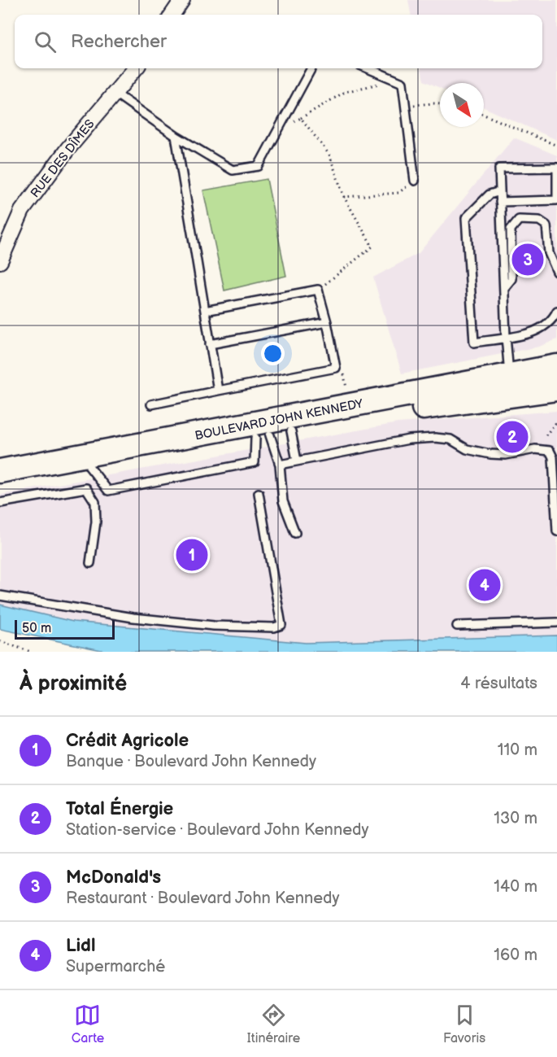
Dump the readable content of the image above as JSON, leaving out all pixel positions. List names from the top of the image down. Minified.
{"streets":{"main road":["BOULEVARD JOHN KENNEDY"],"street":["RUE DES DÎMES"]},"scale_bar":"50 m","north":"bottom right","page":{"search":"Rechercher","pins":["3","2","1","4"],"scale":"50 m","heading":["À proximité","4 résultats"],"list":[{"mark":"1","name":"Crédit Agricole","note":"Banque · Boulevard John Kennedy","value":"110 m"},{"mark":"2","name":"Total Énergie","note":"Station-service · Boulevard John Kennedy","value":"130 m"},{"mark":"3","name":"McDonald's","note":"Restaurant · Boulevard John Kennedy","value":"140 m"},{"mark":"4","name":"Lidl","note":"Supermarché","value":"160 m"}],"nav":["Carte","Itinéraire","Favoris"]}}
